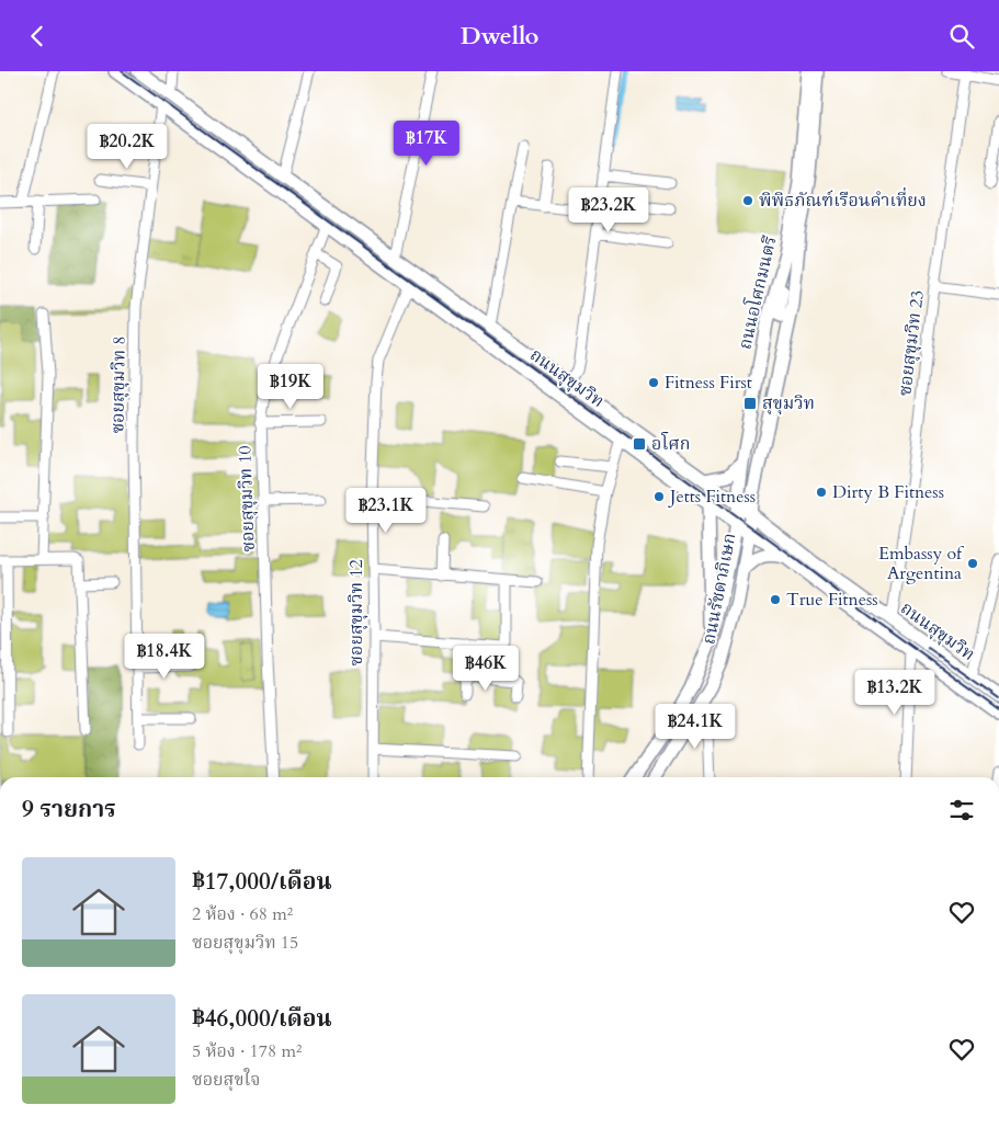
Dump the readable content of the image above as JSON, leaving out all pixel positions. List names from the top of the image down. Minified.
{"streets":{"main road":["ถนนอโศกมนตรี","ถนนสุขุมวิท","ถนนรัชดาภิเษก"],"street":["ซอยสุขุมวิท 23","ซอยสุขุมวิท 8","ซอยสุขุมวิท 10","ซอยสุขุมวิท 12"]},"crossings":[["ถนนอโศกมนตรี","ถนนสุขุมวิท"],["ถนนอโศกมนตรี","ถนนรัชดาภิเษก"],["ซอยสุขุมวิท 23","ถนนสุขุมวิท"],["ถนนสุขุมวิท","ซอยสุขุมวิท 8"],["ถนนสุขุมวิท","ซอยสุขุมวิท 10"],["ถนนสุขุมวิท","ถนนรัชดาภิเษก"],["ถนนสุขุมวิท","ซอยสุขุมวิท 12"]],"places":{"other":["พิพิธภัณฑ์เรือนคำเที่ยง","Fitness First","Dirty B Fitness","Jetts Fitness","Embassy of Argentina","True Fitness"],"transit":["สุขุมวิท","อโศก"]},"page":{"header":"Dwello","price":["฿17K","฿20.2K","฿23.2K","฿19K","฿23.1K","฿18.4K","฿46K","฿13.2K","฿24.1K"],"heading":"9 รายการ","list":[{"name":"฿17,000/เดือน","note":"2 ห้อง · 68 m² · ซอยสุขุมวิท 15"},{"name":"฿46,000/เดือน","note":"5 ห้อง · 178 m² · ซอยสุขใจ"}]}}
